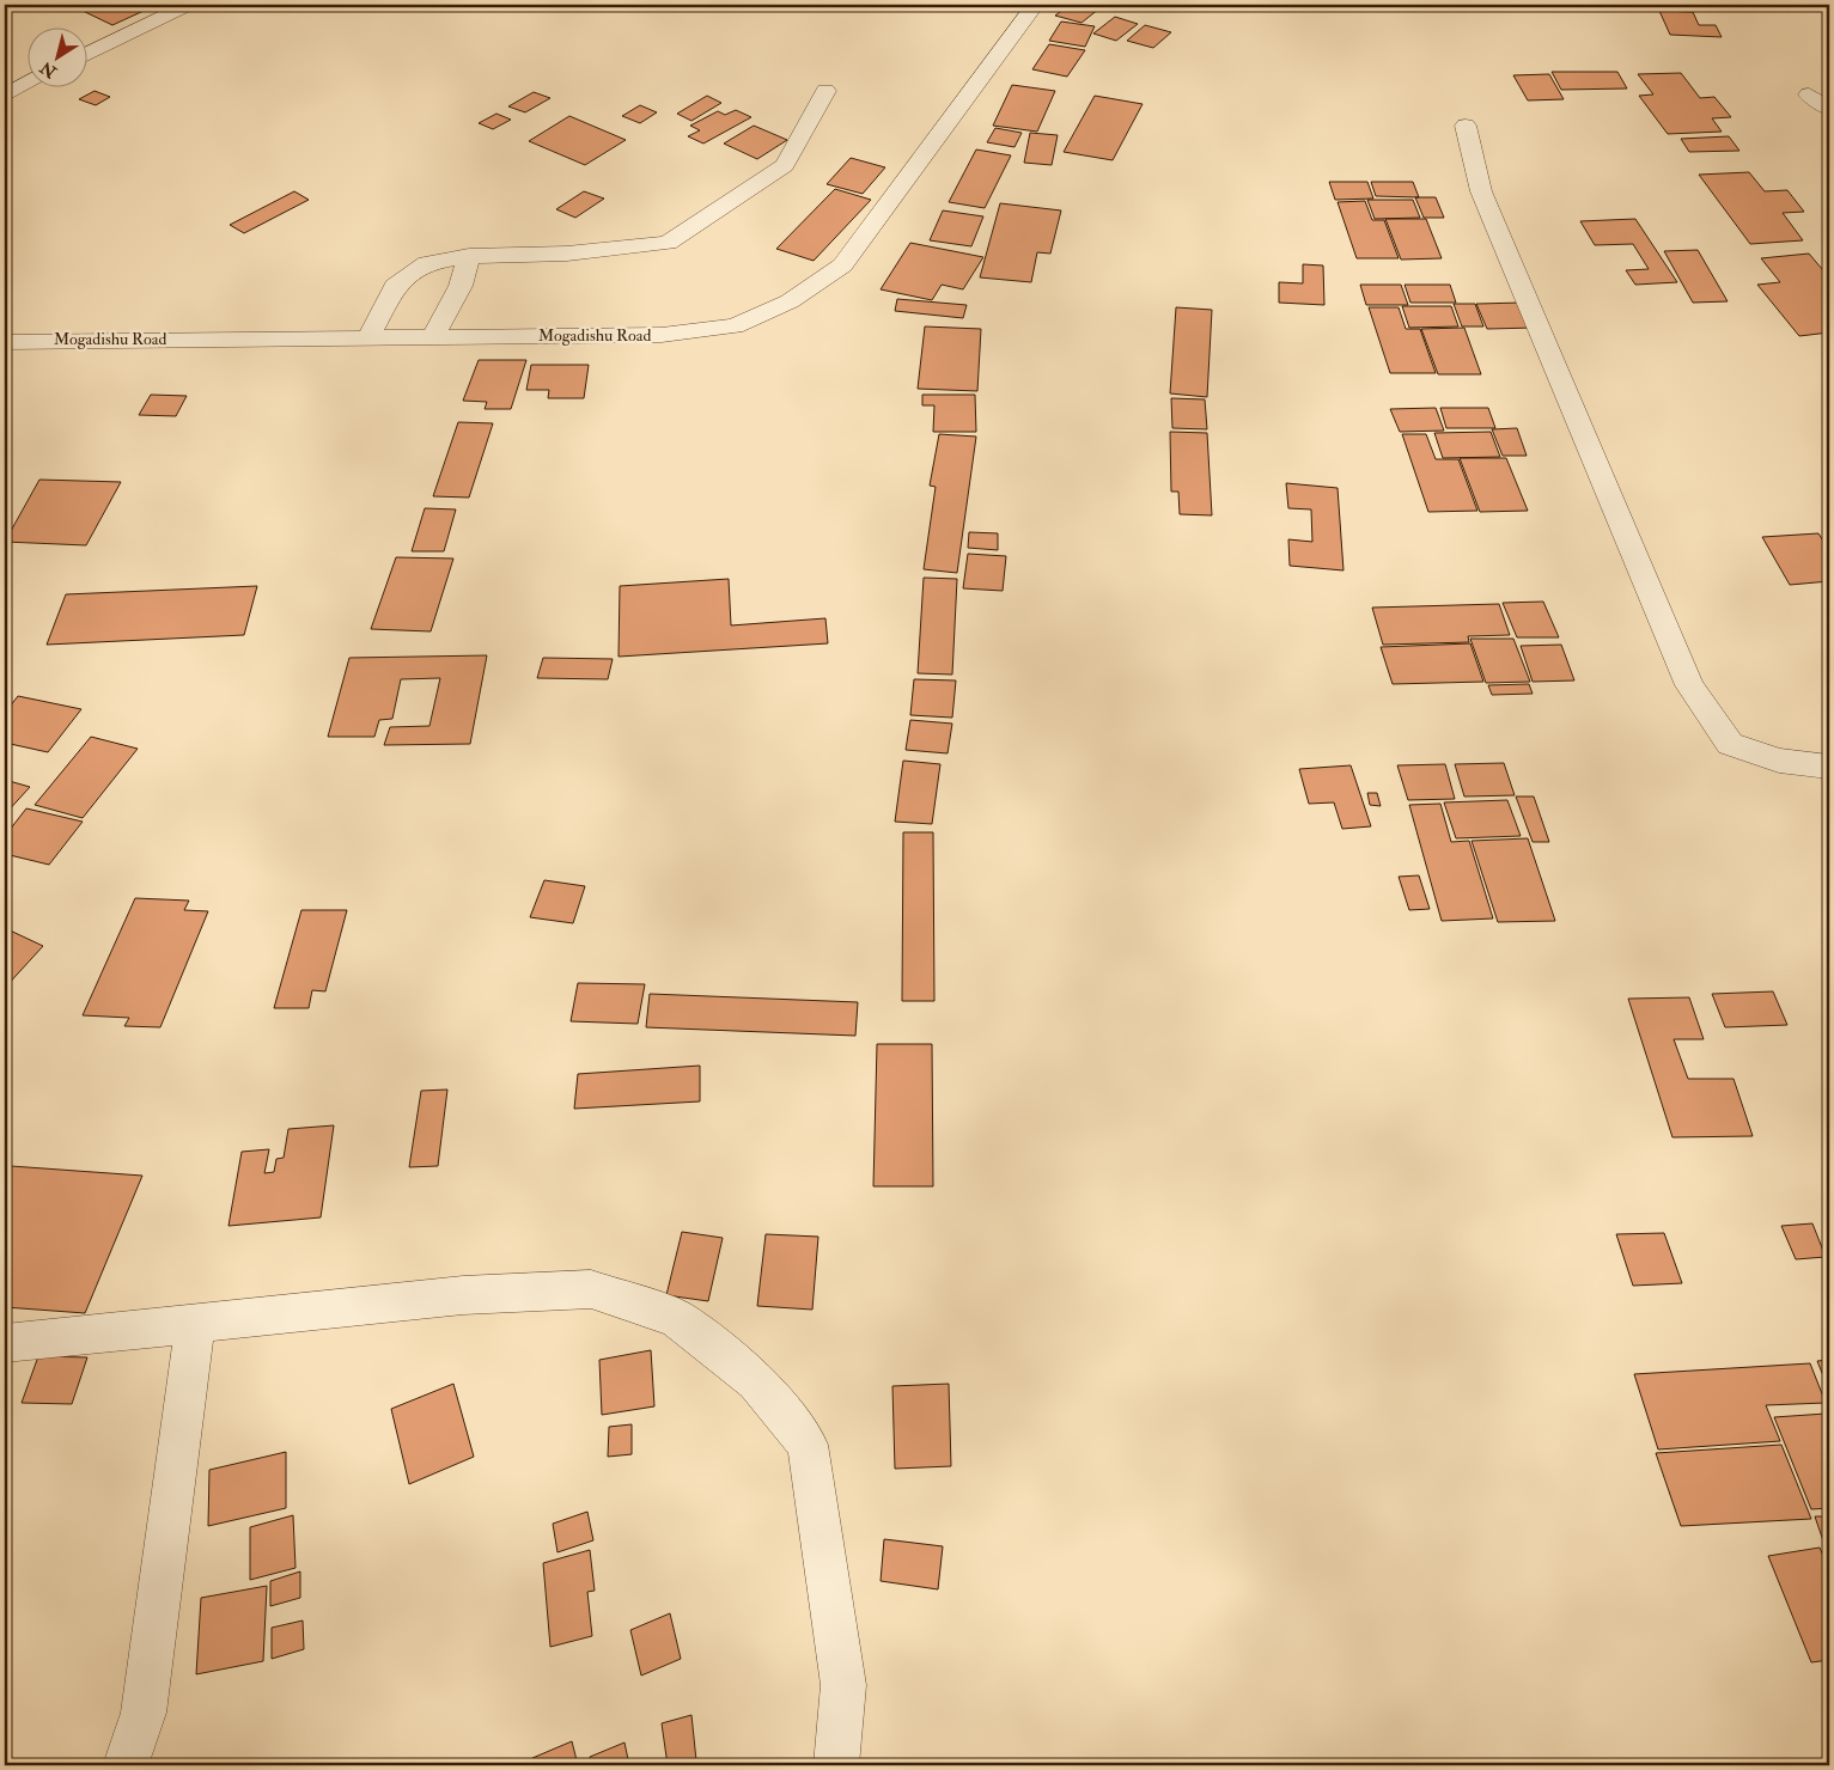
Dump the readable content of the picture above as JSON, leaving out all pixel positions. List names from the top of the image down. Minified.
{"streets":{"street":["Mogadishu Road"]},"north":"bottom left"}
